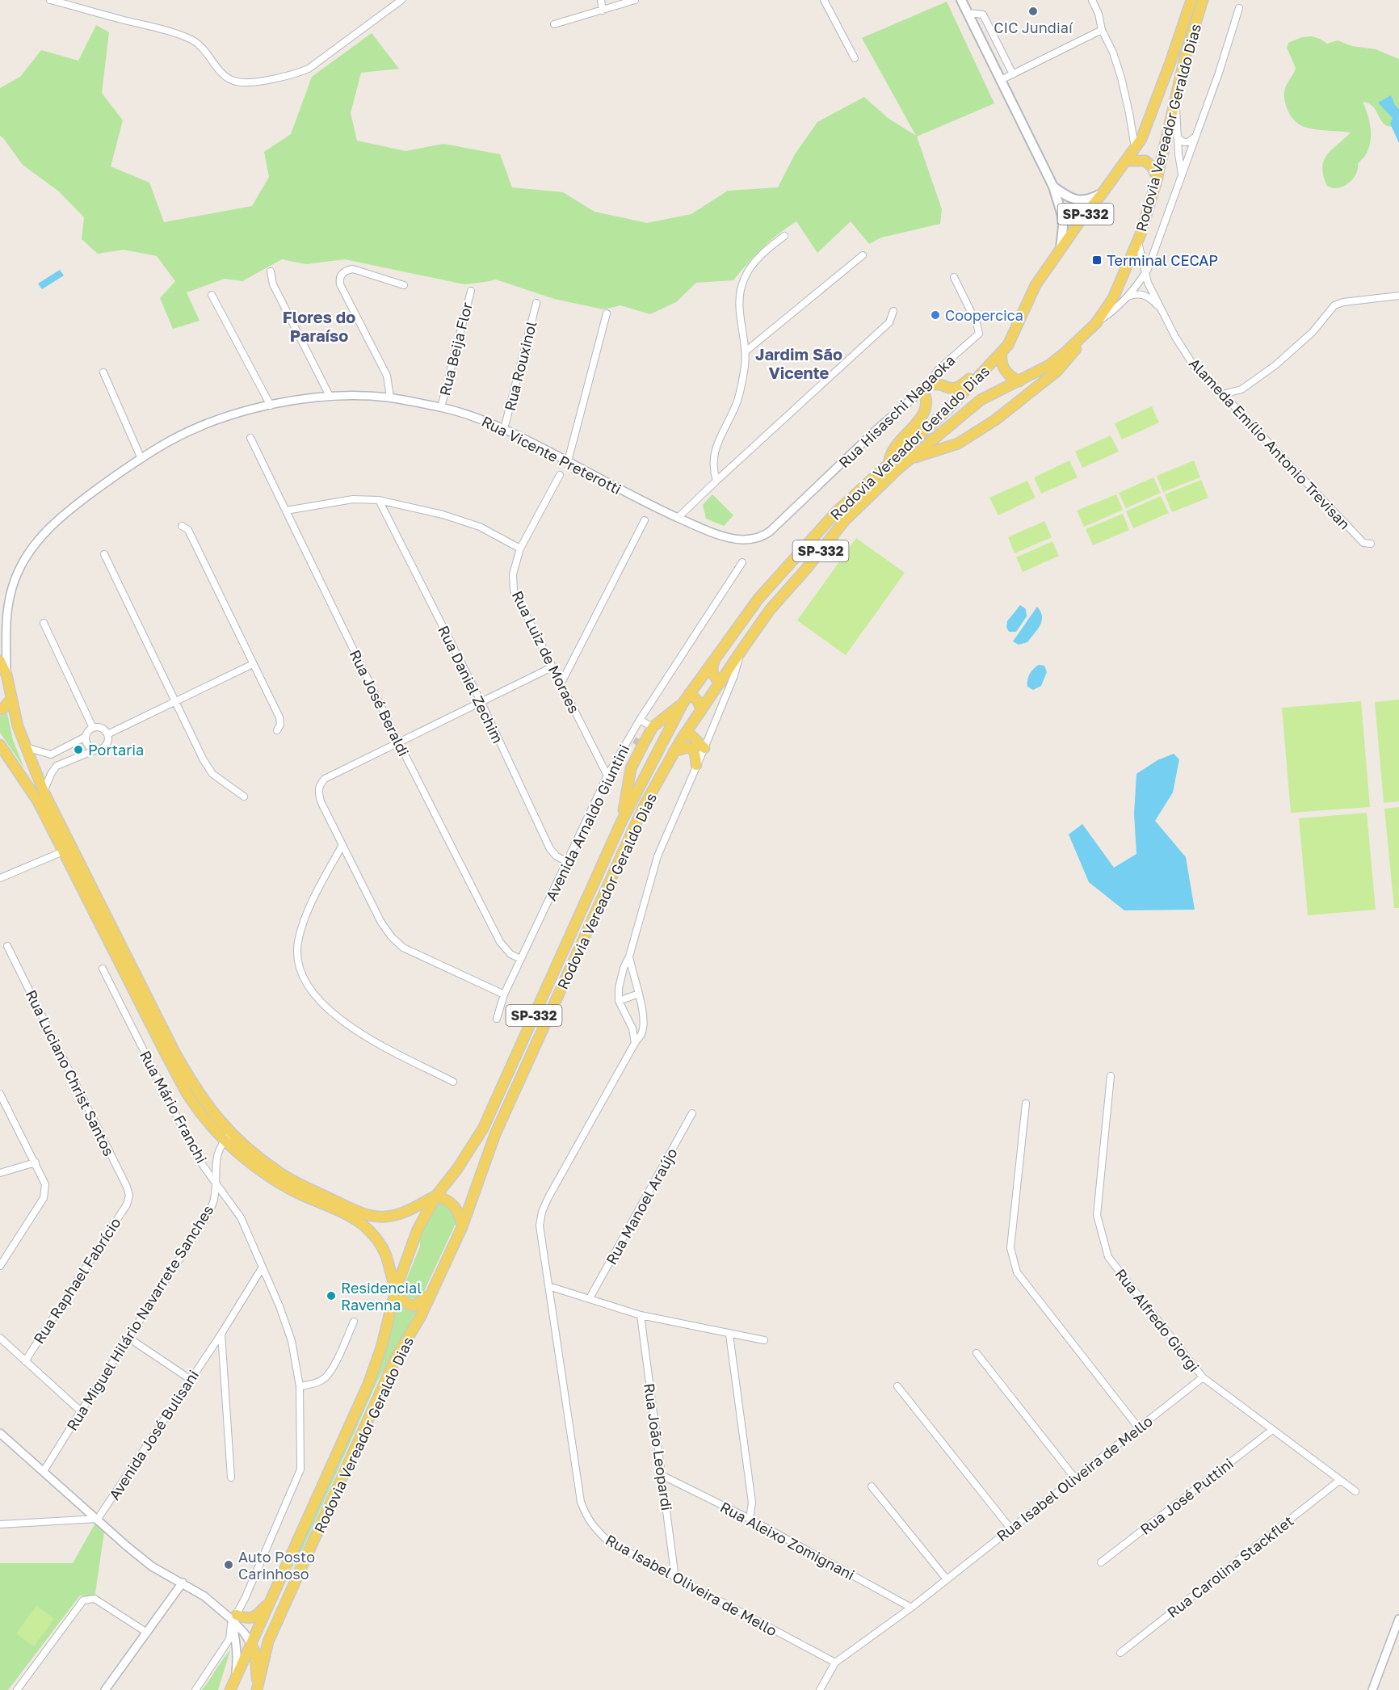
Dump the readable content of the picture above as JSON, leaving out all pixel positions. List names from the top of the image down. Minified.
{"streets":{"main road":["Rodovia Vereador Geraldo Dias","SP-332"],"street":["Rua Beija Flor","Rua Rouxinol","Rua Hisaschi Nagaoka","Alameda Emílio Antonio Trevisan","Rua Vicente Preterotti","Rua Luiz de Moraes","Rua Daniel Zechim","Rua José Beraldi","Avenida Arnaldo Giuntini","Rua Luciano Christ Santos","Rua Mário Franchi","Rua Manoel Araújo","Rua Raphael Fabrício","Rua Miguel Hilário Navarrete Sanches","Rua Alfredo Giorgi","Avenida José Bulisani","Rua João Leopardi","Rua Isabel Oliveira de Mello","Rua José Puttini","Rua Aleixo Zomignani","Rua Carolina Stackflet"]},"crossings":[["Rodovia Vereador Geraldo Dias","Alameda Emílio Antonio Trevisan"],["Rua Beija Flor","Rua Vicente Preterotti"],["Rua Rouxinol","Rua Vicente Preterotti"],["Rua Hisaschi Nagaoka","Rua Vicente Preterotti"],["Rua Luiz de Moraes","Avenida Arnaldo Giuntini"],["Rua Daniel Zechim","Avenida Arnaldo Giuntini"],["Rua José Beraldi","Avenida Arnaldo Giuntini"],["Rua Luciano Christ Santos","Rua Raphael Fabrício"],["Rua Mário Franchi","Rua Miguel Hilário Navarrete Sanches"],["Rua Mário Franchi","Avenida José Bulisani"],["Rua Alfredo Giorgi","Rua Isabel Oliveira de Mello"],["Rua Alfredo Giorgi","Rua José Puttini"],["Rua Alfredo Giorgi","Rua Carolina Stackflet"],["Rua João Leopardi","Rua Isabel Oliveira de Mello"],["Rua João Leopardi","Rua Aleixo Zomignani"],["Rua Isabel Oliveira de Mello","Rua Aleixo Zomignani"]],"districts":["Flores do Paraíso","Jardim São Vicente"],"places":{"other":["CIC Jundiaí","Coopercica","Portaria","Residencial Ravenna","Auto Posto Carinhoso"],"transit":["Terminal CECAP"]}}
